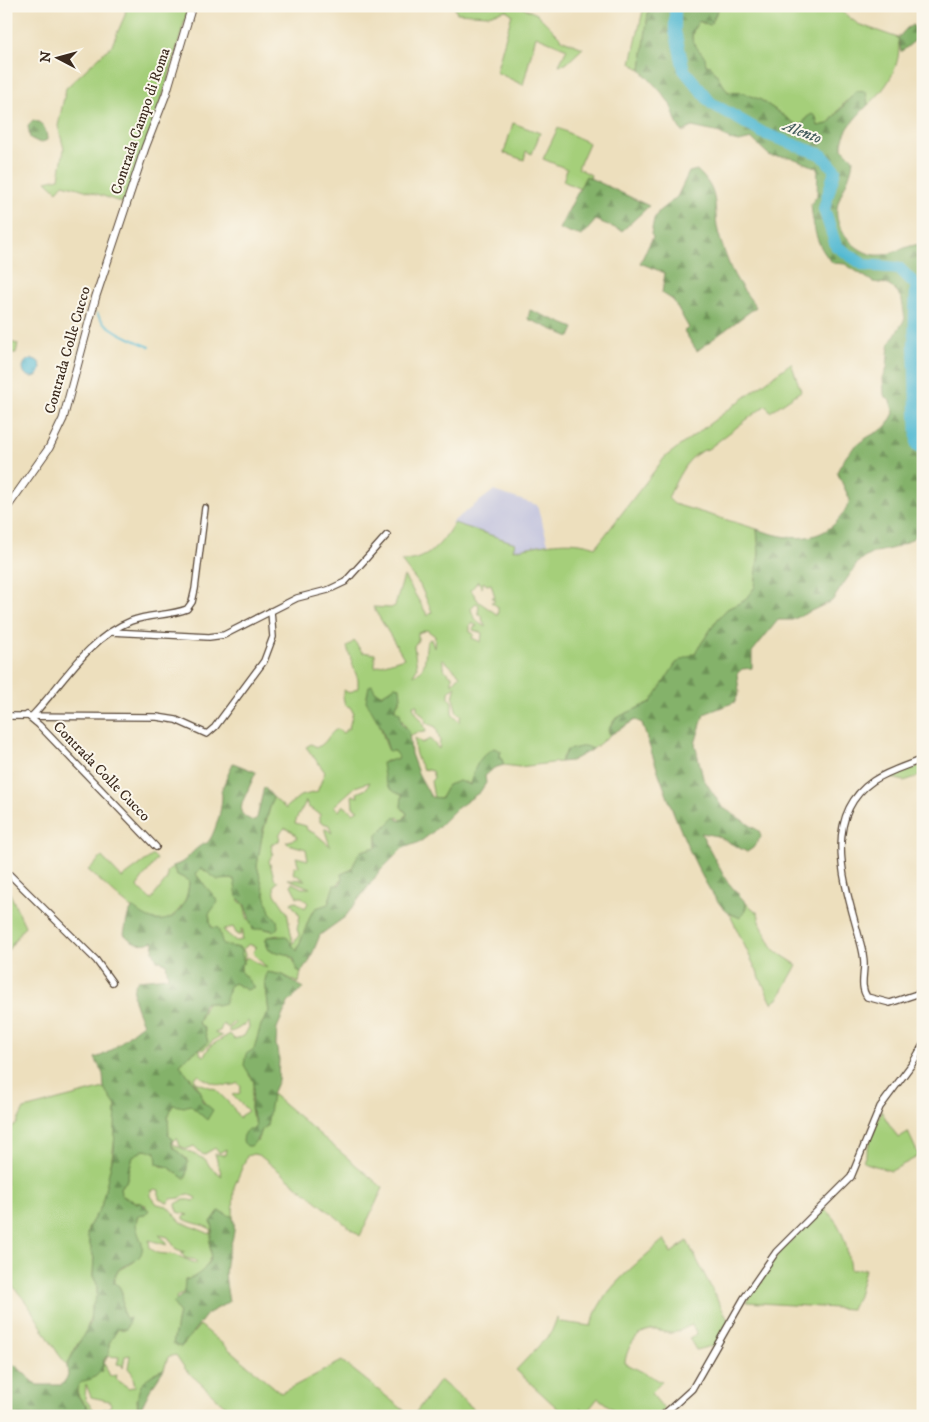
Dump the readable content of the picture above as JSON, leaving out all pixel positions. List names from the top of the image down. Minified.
{"streets":{"street":["Contrada Campo di Roma","Contrada Colle Cucco"]},"crossings":[["Contrada Campo di Roma","Contrada Colle Cucco"]],"water":["Alento"],"north":"left"}
